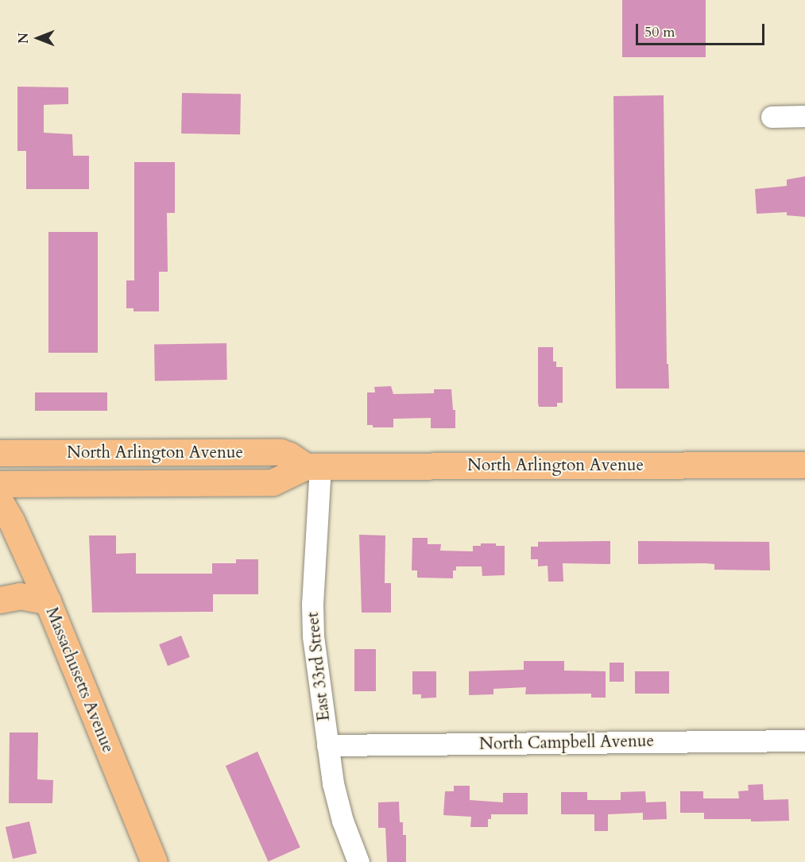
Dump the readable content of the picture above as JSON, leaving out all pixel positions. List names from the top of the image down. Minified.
{"streets":{"main road":["North Arlington Avenue","Massachusetts Avenue"],"street":["East 33rd Street","North Campbell Avenue"]},"crossings":[["North Arlington Avenue","East 33rd Street"],["East 33rd Street","North Campbell Avenue"]],"scale_bar":"50 m","north":"left"}
